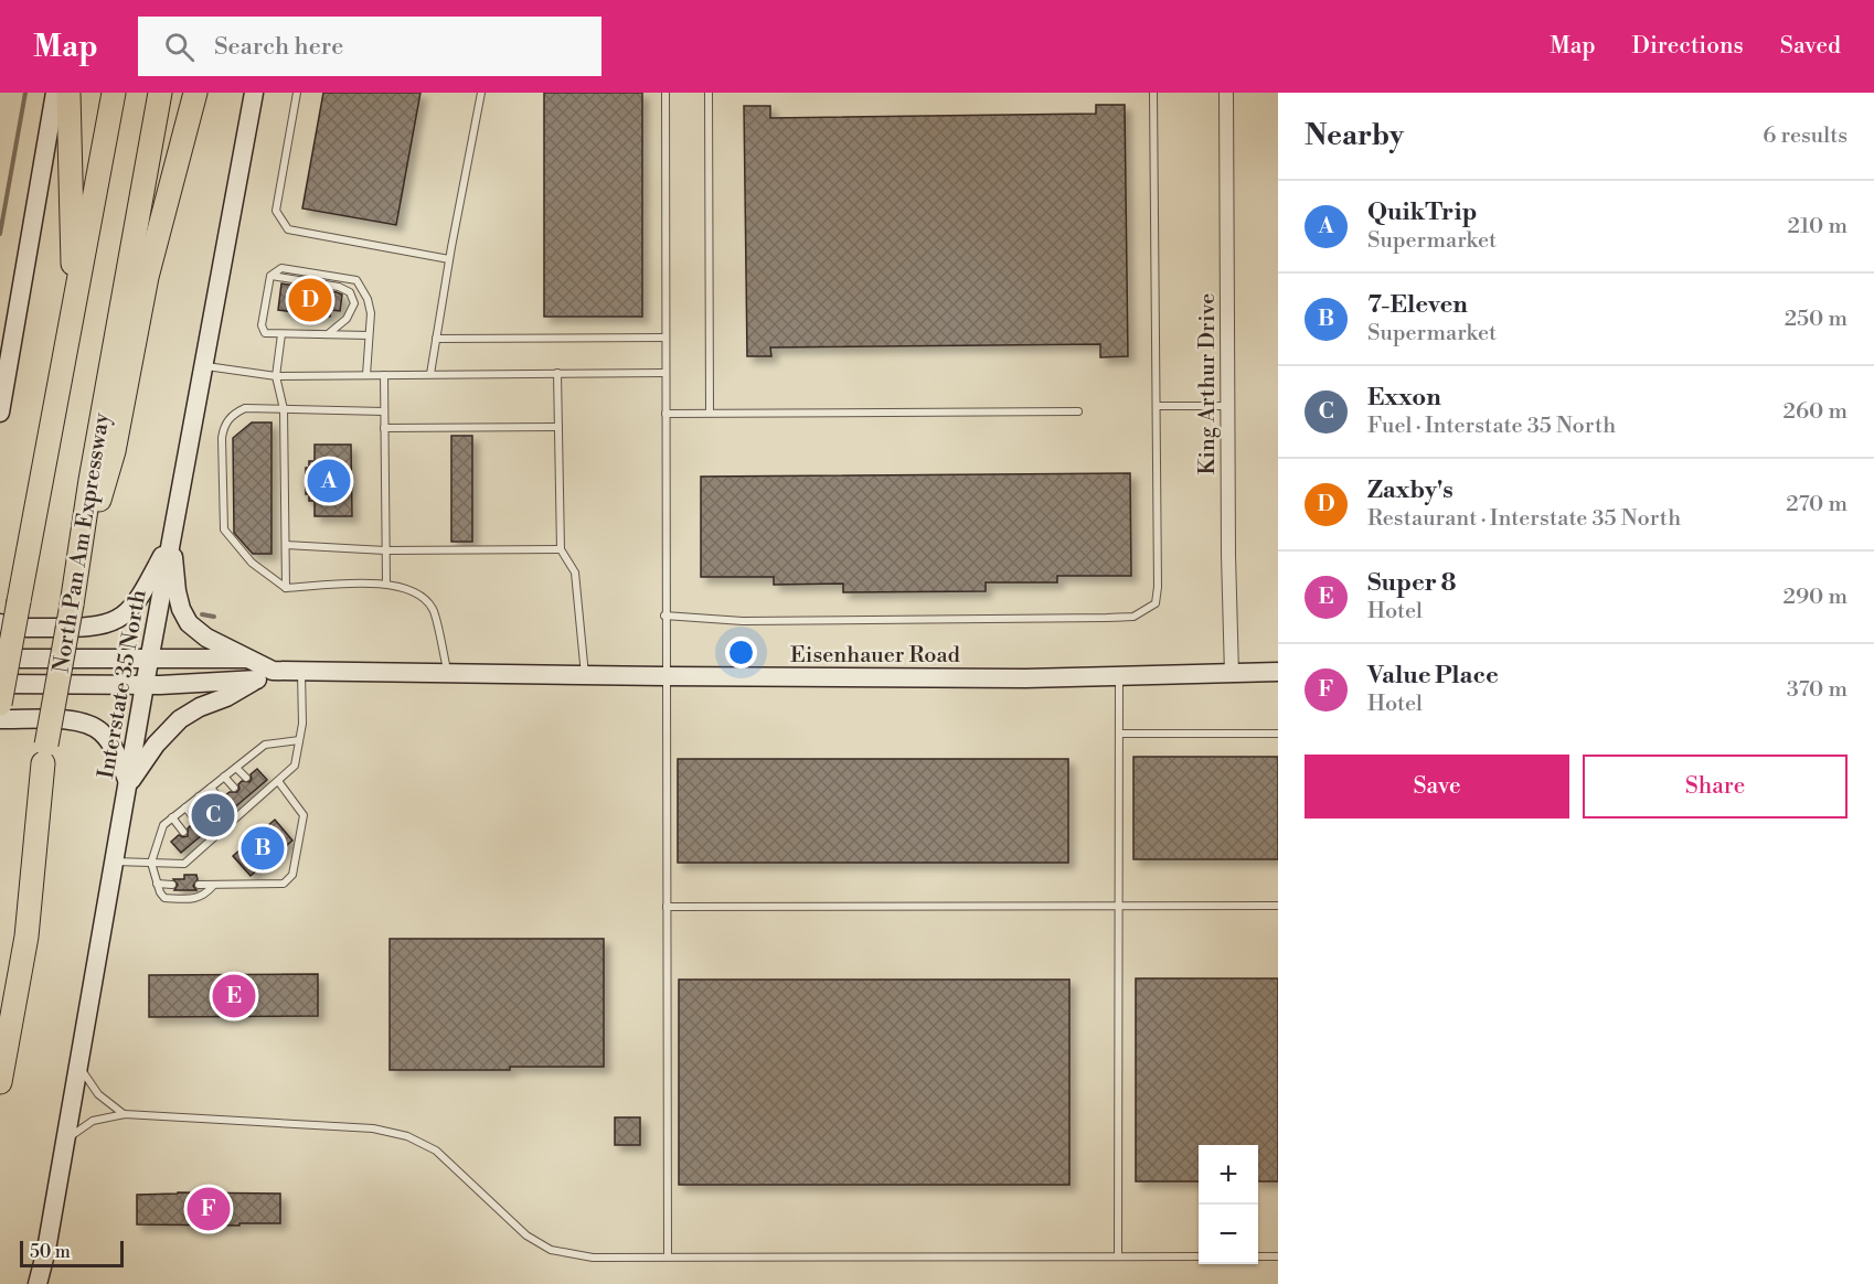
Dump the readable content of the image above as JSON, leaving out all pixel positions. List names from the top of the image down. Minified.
{"streets":{"highway":["North Pan Am Expressway"],"main road":["Eisenhauer Road","Interstate 35 North"],"street":["King Arthur Drive"]},"crossings":[["King Arthur Drive","Eisenhauer Road"],["Eisenhauer Road","Interstate 35 North"]],"scale_bar":"50 m","page":{"header":"Map","search":"Search here","nav":["Map","Directions","Saved"],"heading":["Nearby","6 results"],"list":[{"mark":"A","name":"QuikTrip","note":"Supermarket","value":"210 m"},{"mark":"B","name":"7-Eleven","note":"Supermarket","value":"250 m"},{"mark":"C","name":"Exxon","note":"Fuel · Interstate 35 North","value":"260 m"},{"mark":"D","name":"Zaxby's","note":"Restaurant · Interstate 35 North","value":"270 m"},{"mark":"E","name":"Super 8","note":"Hotel","value":"290 m"},{"mark":"F","name":"Value Place","note":"Hotel","value":"370 m"}],"pins":["D","A","C","B","E","F"],"buttons":["Save","Share"],"map_buttons":["+","−"],"scale":"50 m"}}
